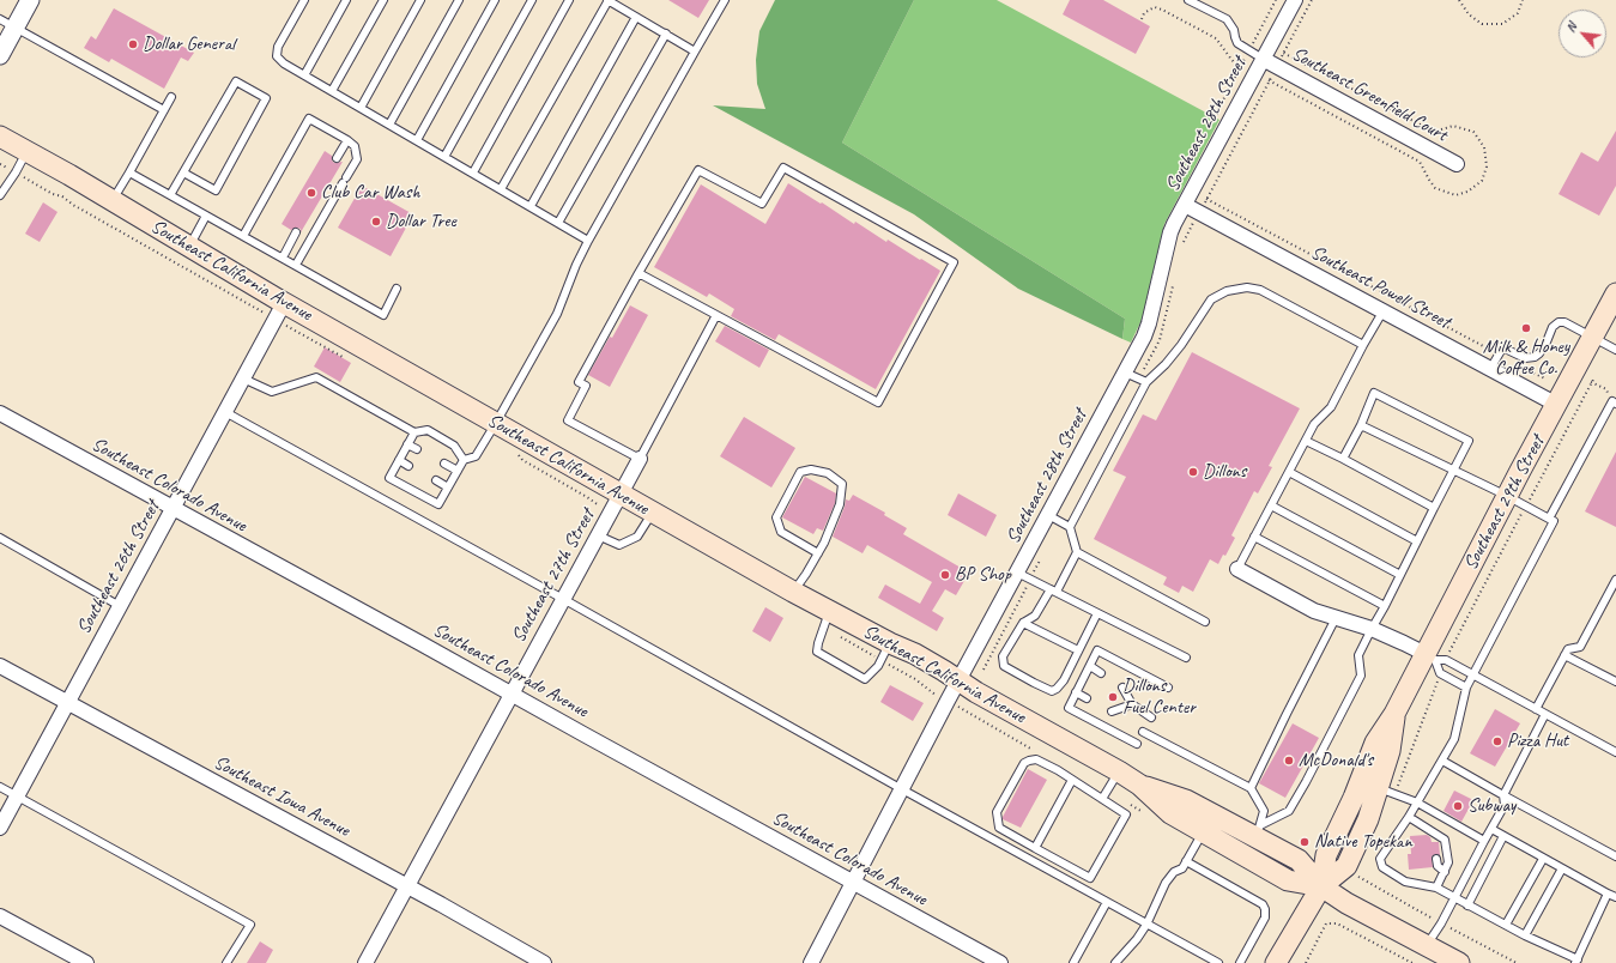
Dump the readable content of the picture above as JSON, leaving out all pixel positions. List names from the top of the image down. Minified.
{"streets":{"main road":["Southeast California Avenue","Southeast 29th Street"],"street":["Southeast Greenfield Court","Southeast 28th Street","Southeast Powell Street","Southeast Colorado Avenue","Southeast 26th Street","Southeast 27th Street","Southeast Iowa Avenue"]},"crossings":[["Southeast Greenfield Court","Southeast 28th Street"],["Southeast 28th Street","Southeast California Avenue"],["Southeast 28th Street","Southeast Powell Street"],["Southeast 28th Street","Southeast Colorado Avenue"],["Southeast California Avenue","Southeast 29th Street"],["Southeast California Avenue","Southeast 26th Street"],["Southeast California Avenue","Southeast 27th Street"],["Southeast Powell Street","Southeast 29th Street"],["Southeast Colorado Avenue","Southeast 26th Street"],["Southeast Colorado Avenue","Southeast 27th Street"],["Southeast 26th Street","Southeast Iowa Avenue"],["Southeast 27th Street","Southeast Iowa Avenue"]],"places":["Dollar General","Club Car Wash","Dollar Tree","Milk & Honey Coffee Co.","Dillons","BP Shop","Dillons Fuel Center","Pizza Hut","McDonald's","Subway","Native Topekan"],"north":"top left"}
